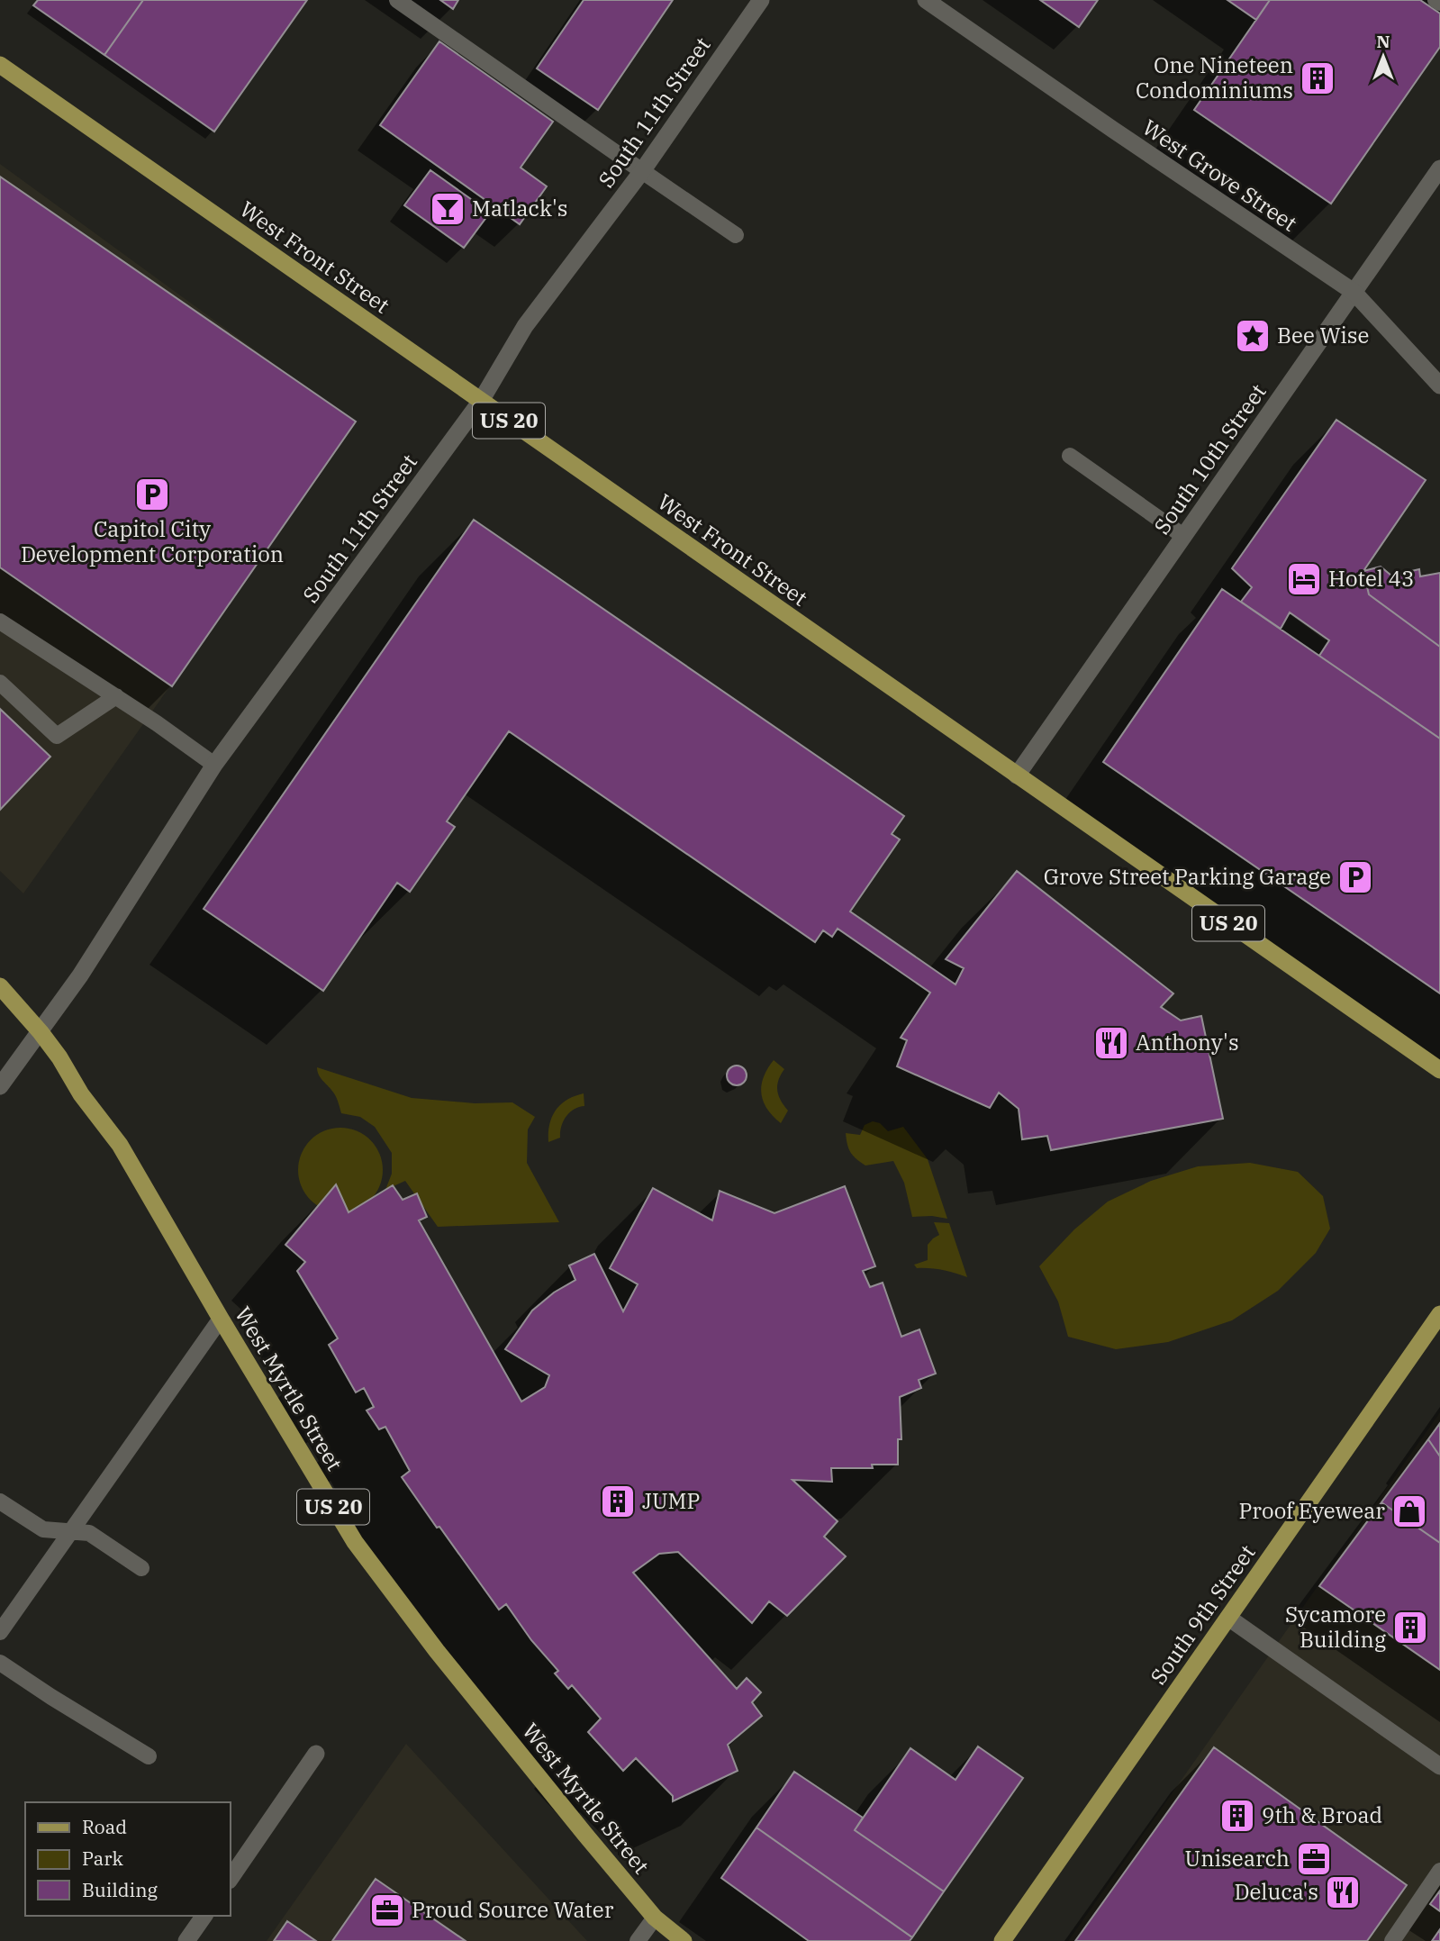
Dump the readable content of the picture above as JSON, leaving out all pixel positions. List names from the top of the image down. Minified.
{"streets":{"main road":["West Front Street","US 20","West Myrtle Street","South 9th Street"],"street":["South 11th Street","West Grove Street","South 10th Street"]},"crossings":[["South 11th Street","West Front Street"],["South 11th Street","West Myrtle Street"],["West Grove Street","South 10th Street"],["West Front Street","South 10th Street"]],"places":{"building":["One Nineteen Condominiums","JUMP","Sycamore Building","9th & Broad"],"bar":["Matlack's"],"place":["Bee Wise"],"parking":["Capitol City Development Corporation","Grove Street Parking Garage"],"hotel":["Hotel 43"],"restaurant":["Anthony's","Deluca's"],"shop":["Proof Eyewear"],"office":["Unisearch","Proud Source Water"]},"legend":["Road","Park","Building"],"north":"top"}
